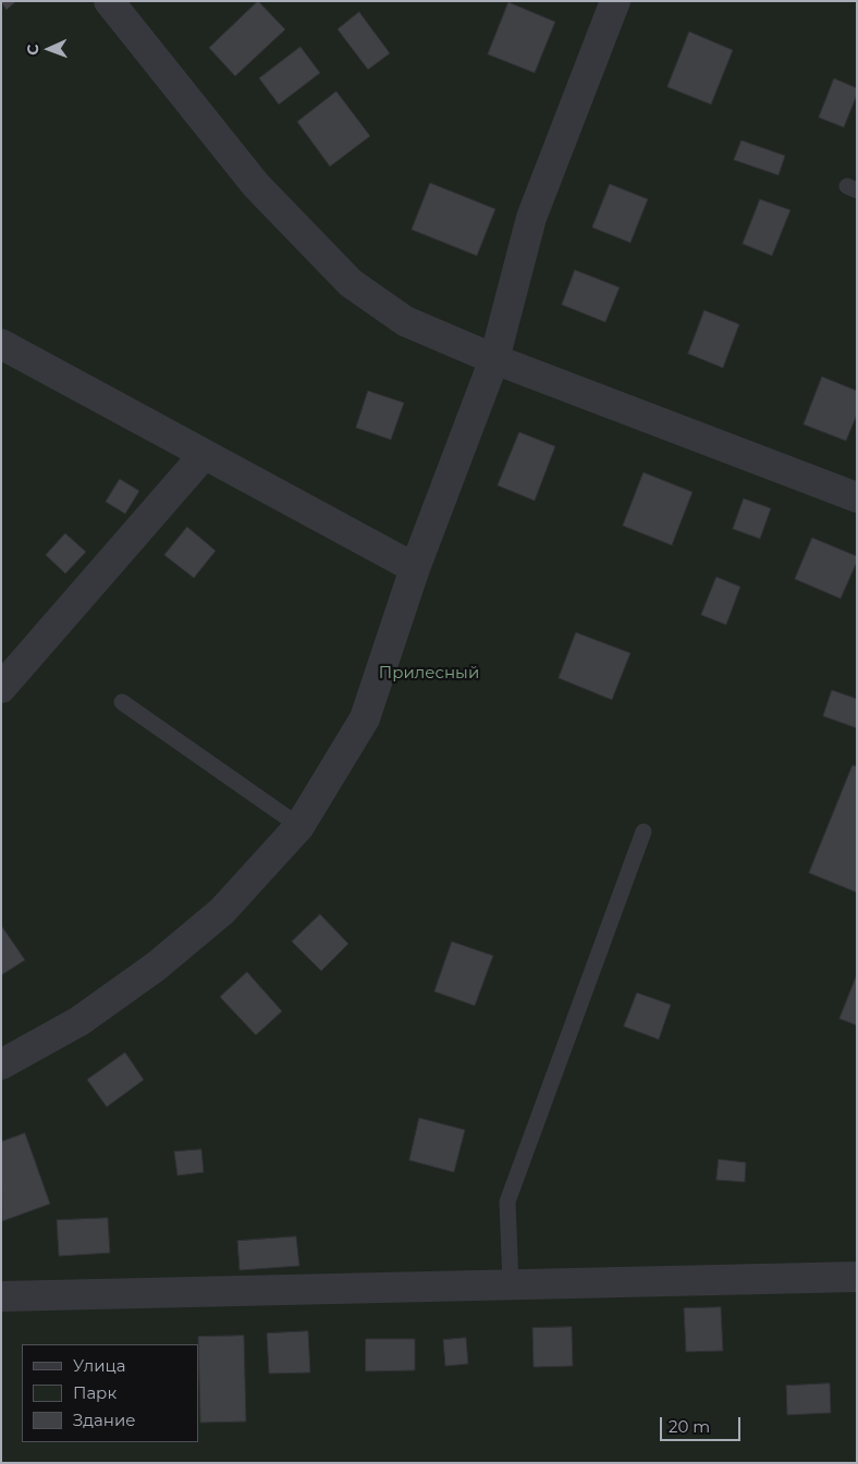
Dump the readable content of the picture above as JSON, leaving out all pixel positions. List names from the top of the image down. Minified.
{"parks":["Прилесный"],"legend":["Улица","Парк","Здание"],"scale_bar":"20 m","north":"left"}
